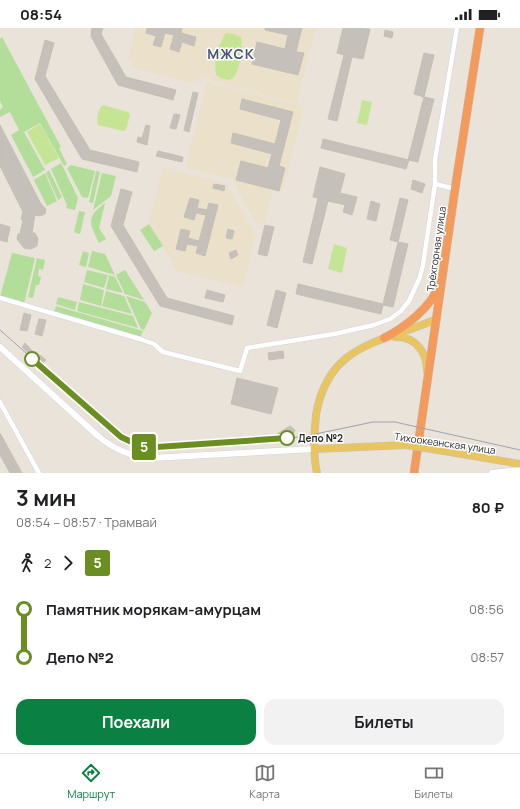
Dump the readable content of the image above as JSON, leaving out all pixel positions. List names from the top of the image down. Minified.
{"streets":{"highway":["Трёхгорная улица"],"main road":["Тихоокеанская улица"]},"districts":["МЖСК"],"places":["Депо №2"],"lines":["tram line 5"],"page":{"status":"08:54","on_map":"5","heading":["3 мин","08:54 – 08:57 · Трамвай","80 ₽"],"legs":["2","5"],"list":[{"name":"Памятник морякам-амурцам","value":"08:56"},{"name":"Депо №2","value":"08:57"}],"buttons":["Поехали","Билеты"],"tabs":["Маршрут","Карта","Билеты"]}}
